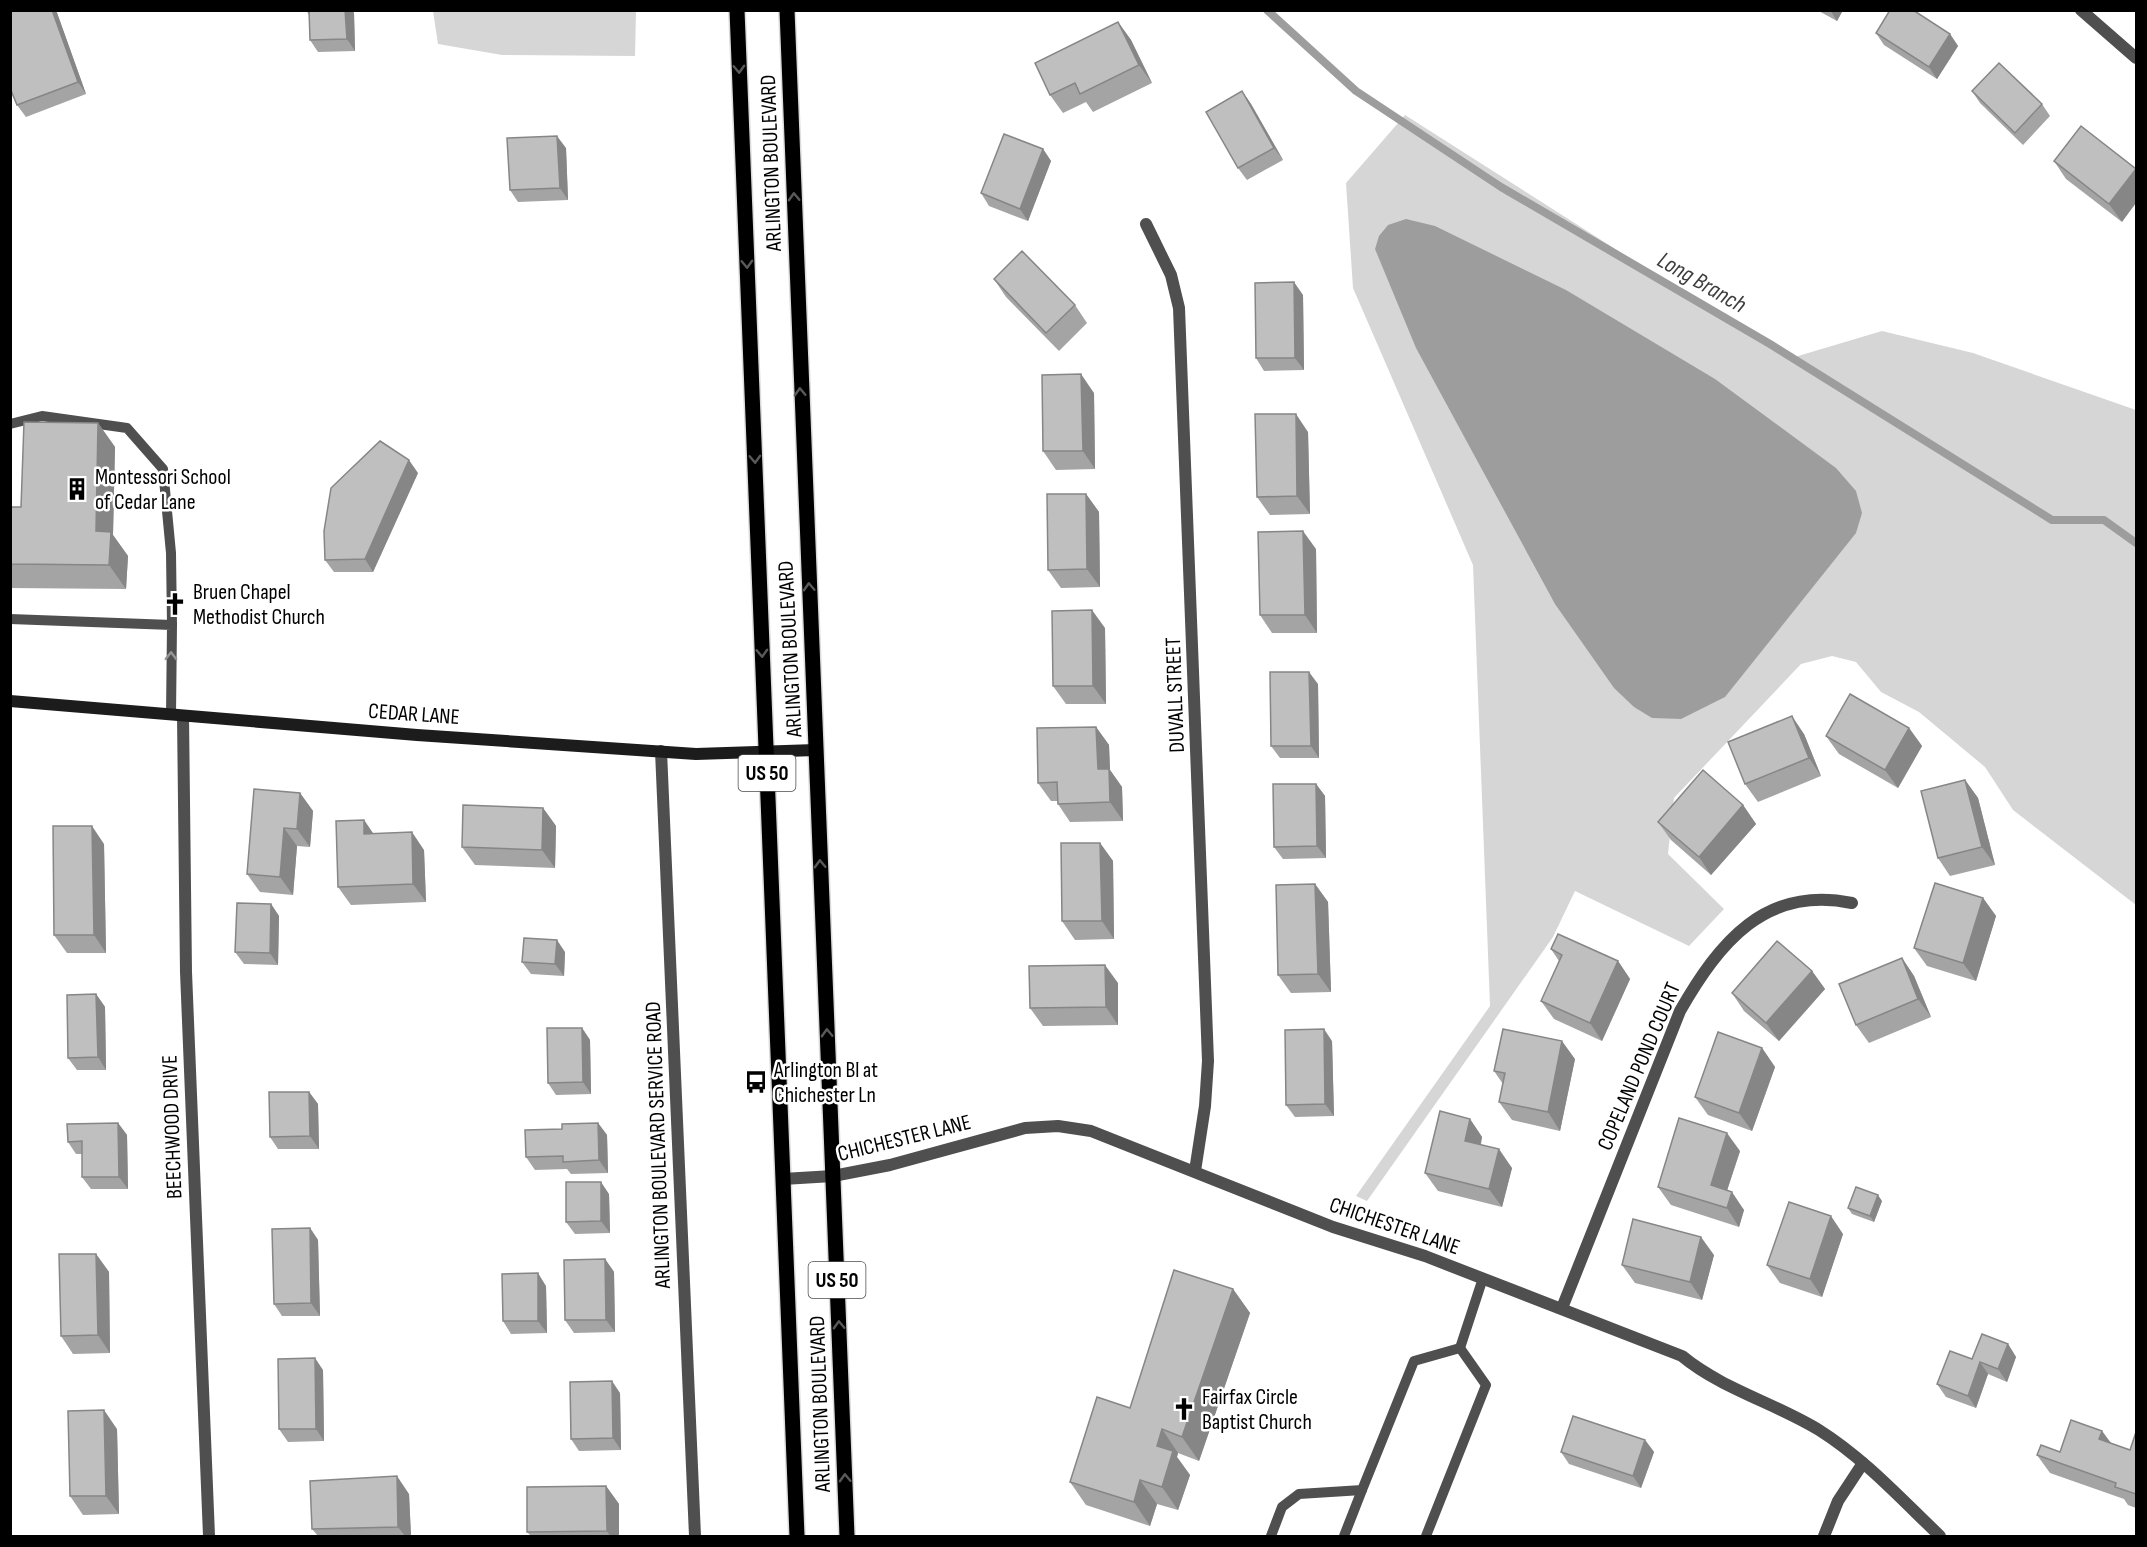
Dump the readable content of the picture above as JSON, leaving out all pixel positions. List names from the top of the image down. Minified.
{"streets":{"main road":["ARLINGTON BOULEVARD","CEDAR LANE","US 50"],"street":["DUVALL STREET","COPELAND POND COURT","BEECHWOOD DRIVE","CHICHESTER LANE","ARLINGTON BOULEVARD SERVICE ROAD"]},"crossings":[["ARLINGTON BOULEVARD","CEDAR LANE"],["ARLINGTON BOULEVARD","CHICHESTER LANE"],["DUVALL STREET","CHICHESTER LANE"],["CEDAR LANE","BEECHWOOD DRIVE"],["CEDAR LANE","ARLINGTON BOULEVARD SERVICE ROAD"],["COPELAND POND COURT","CHICHESTER LANE"]],"water":["Long Branch"],"places":{"building":["Montessori School of Cedar Lane"],"church":["Bruen Chapel Methodist Church","Fairfax Circle Baptist Church"],"bus stop":["Arlington Bl at Chichester Ln"]}}
